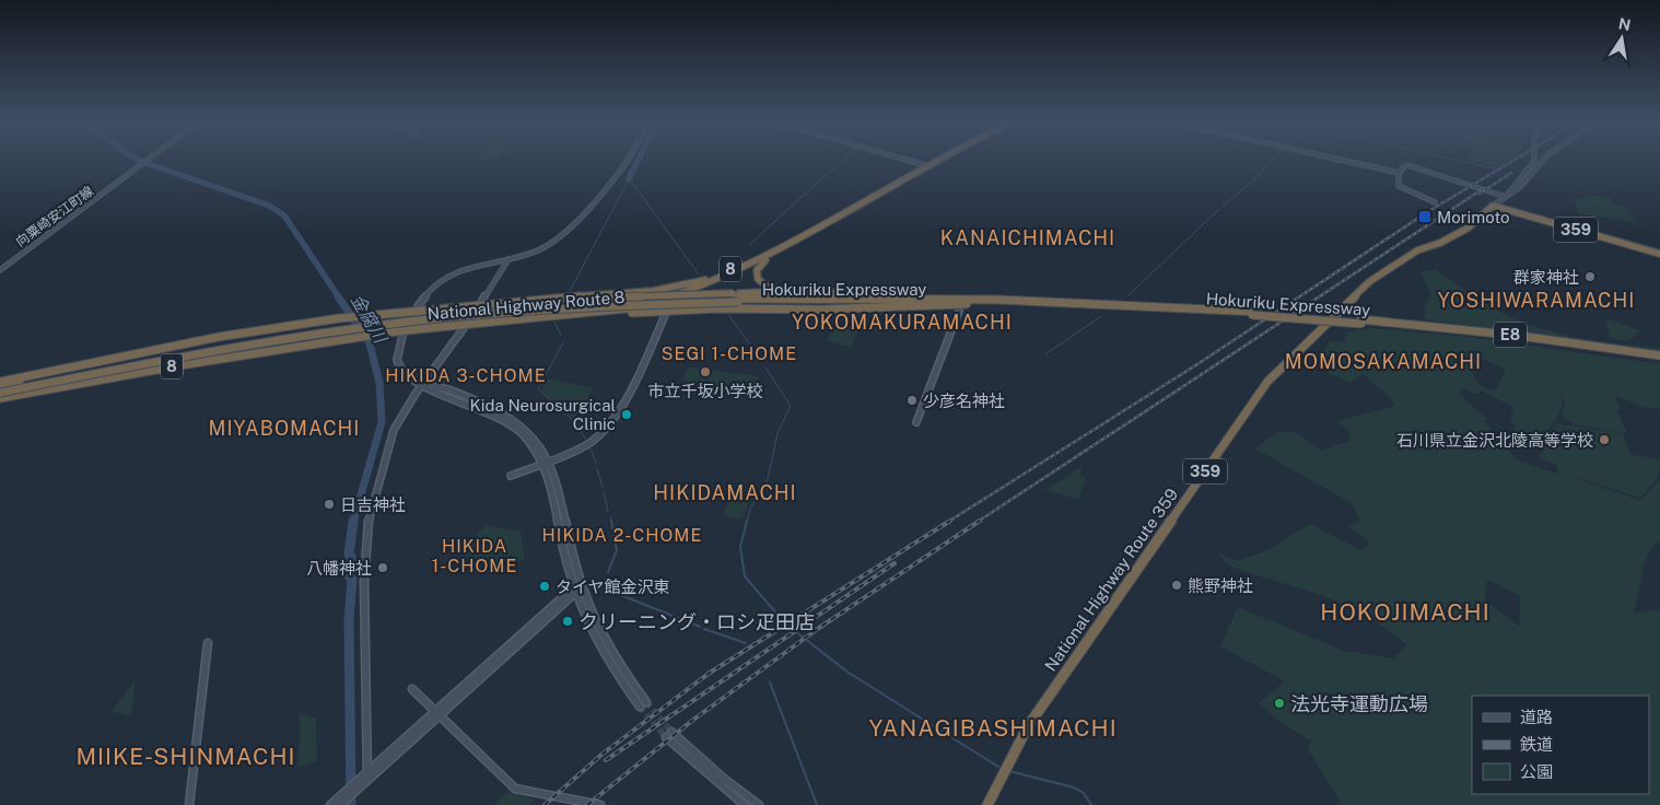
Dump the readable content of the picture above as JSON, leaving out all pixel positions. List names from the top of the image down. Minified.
{"streets":{"highway":["359","8","Hokuriku Expressway","National Highway Route 8","E8","National Highway Route 359"],"street":["向粟崎安江町線"]},"crossings":[["359","National Highway Route 359"]],"districts":["KANAICHIMACHI","YOSHIWARAMACHI","YOKOMAKURAMACHI","SEGI 1-CHOME","MOMOSAKAMACHI","HIKIDA 3-CHOME","MIYABOMACHI","HIKIDAMACHI","HIKIDA 2-CHOME","HIKIDA 1-CHOME","HOKOJIMACHI","YANAGIBASHIMACHI","MIIKE-SHINMACHI"],"water":["金腐川"],"places":{"transit":["Morimoto"],"other":["群家神社","市立千坂小学校","少彦名神社","Kida Neurosurgical Clinic","石川県立金沢北陵高等学校","日吉神社","八幡神社","熊野神社","タイヤ館金沢東","クリーニング・ロシ疋田店","法光寺運動広場"]},"legend":["道路","鉄道","公園"],"north":"top"}
